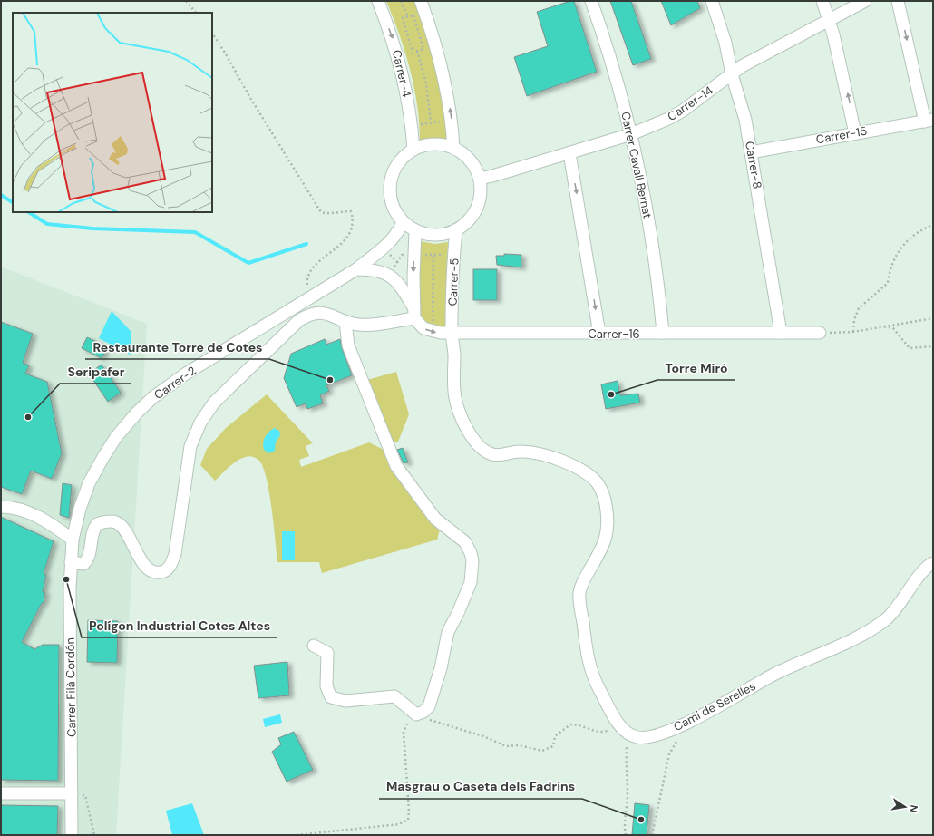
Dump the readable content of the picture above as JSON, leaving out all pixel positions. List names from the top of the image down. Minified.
{"streets":{"street":["Carrer-4","Carrer-14","Carrer-15","Carrer Cavall Bernat","Carrer-8","Carrer-5","Carrer-16","Carrer-2","Carrer Filà Cordón","Camí de Serelles"]},"crossings":[["Carrer-4","Carrer-14"],["Carrer-4","Carrer-5"],["Carrer-4","Carrer-2"],["Carrer-14","Carrer Cavall Bernat"],["Carrer-14","Carrer-8"],["Carrer-14","Carrer-5"],["Carrer-14","Carrer-2"],["Carrer-15","Carrer-8"],["Carrer Cavall Bernat","Carrer-16"],["Carrer-8","Carrer-16"],["Carrer-5","Carrer-16"],["Carrer-5","Carrer-2"],["Carrer-2","Carrer Filà Cordón"]],"places":["Restaurante Torre de Cotes","Torre Miró","Seripafer","Polígon Industrial Cotes Altes","Masgrau o Caseta dels Fadrins"],"north":"right"}
